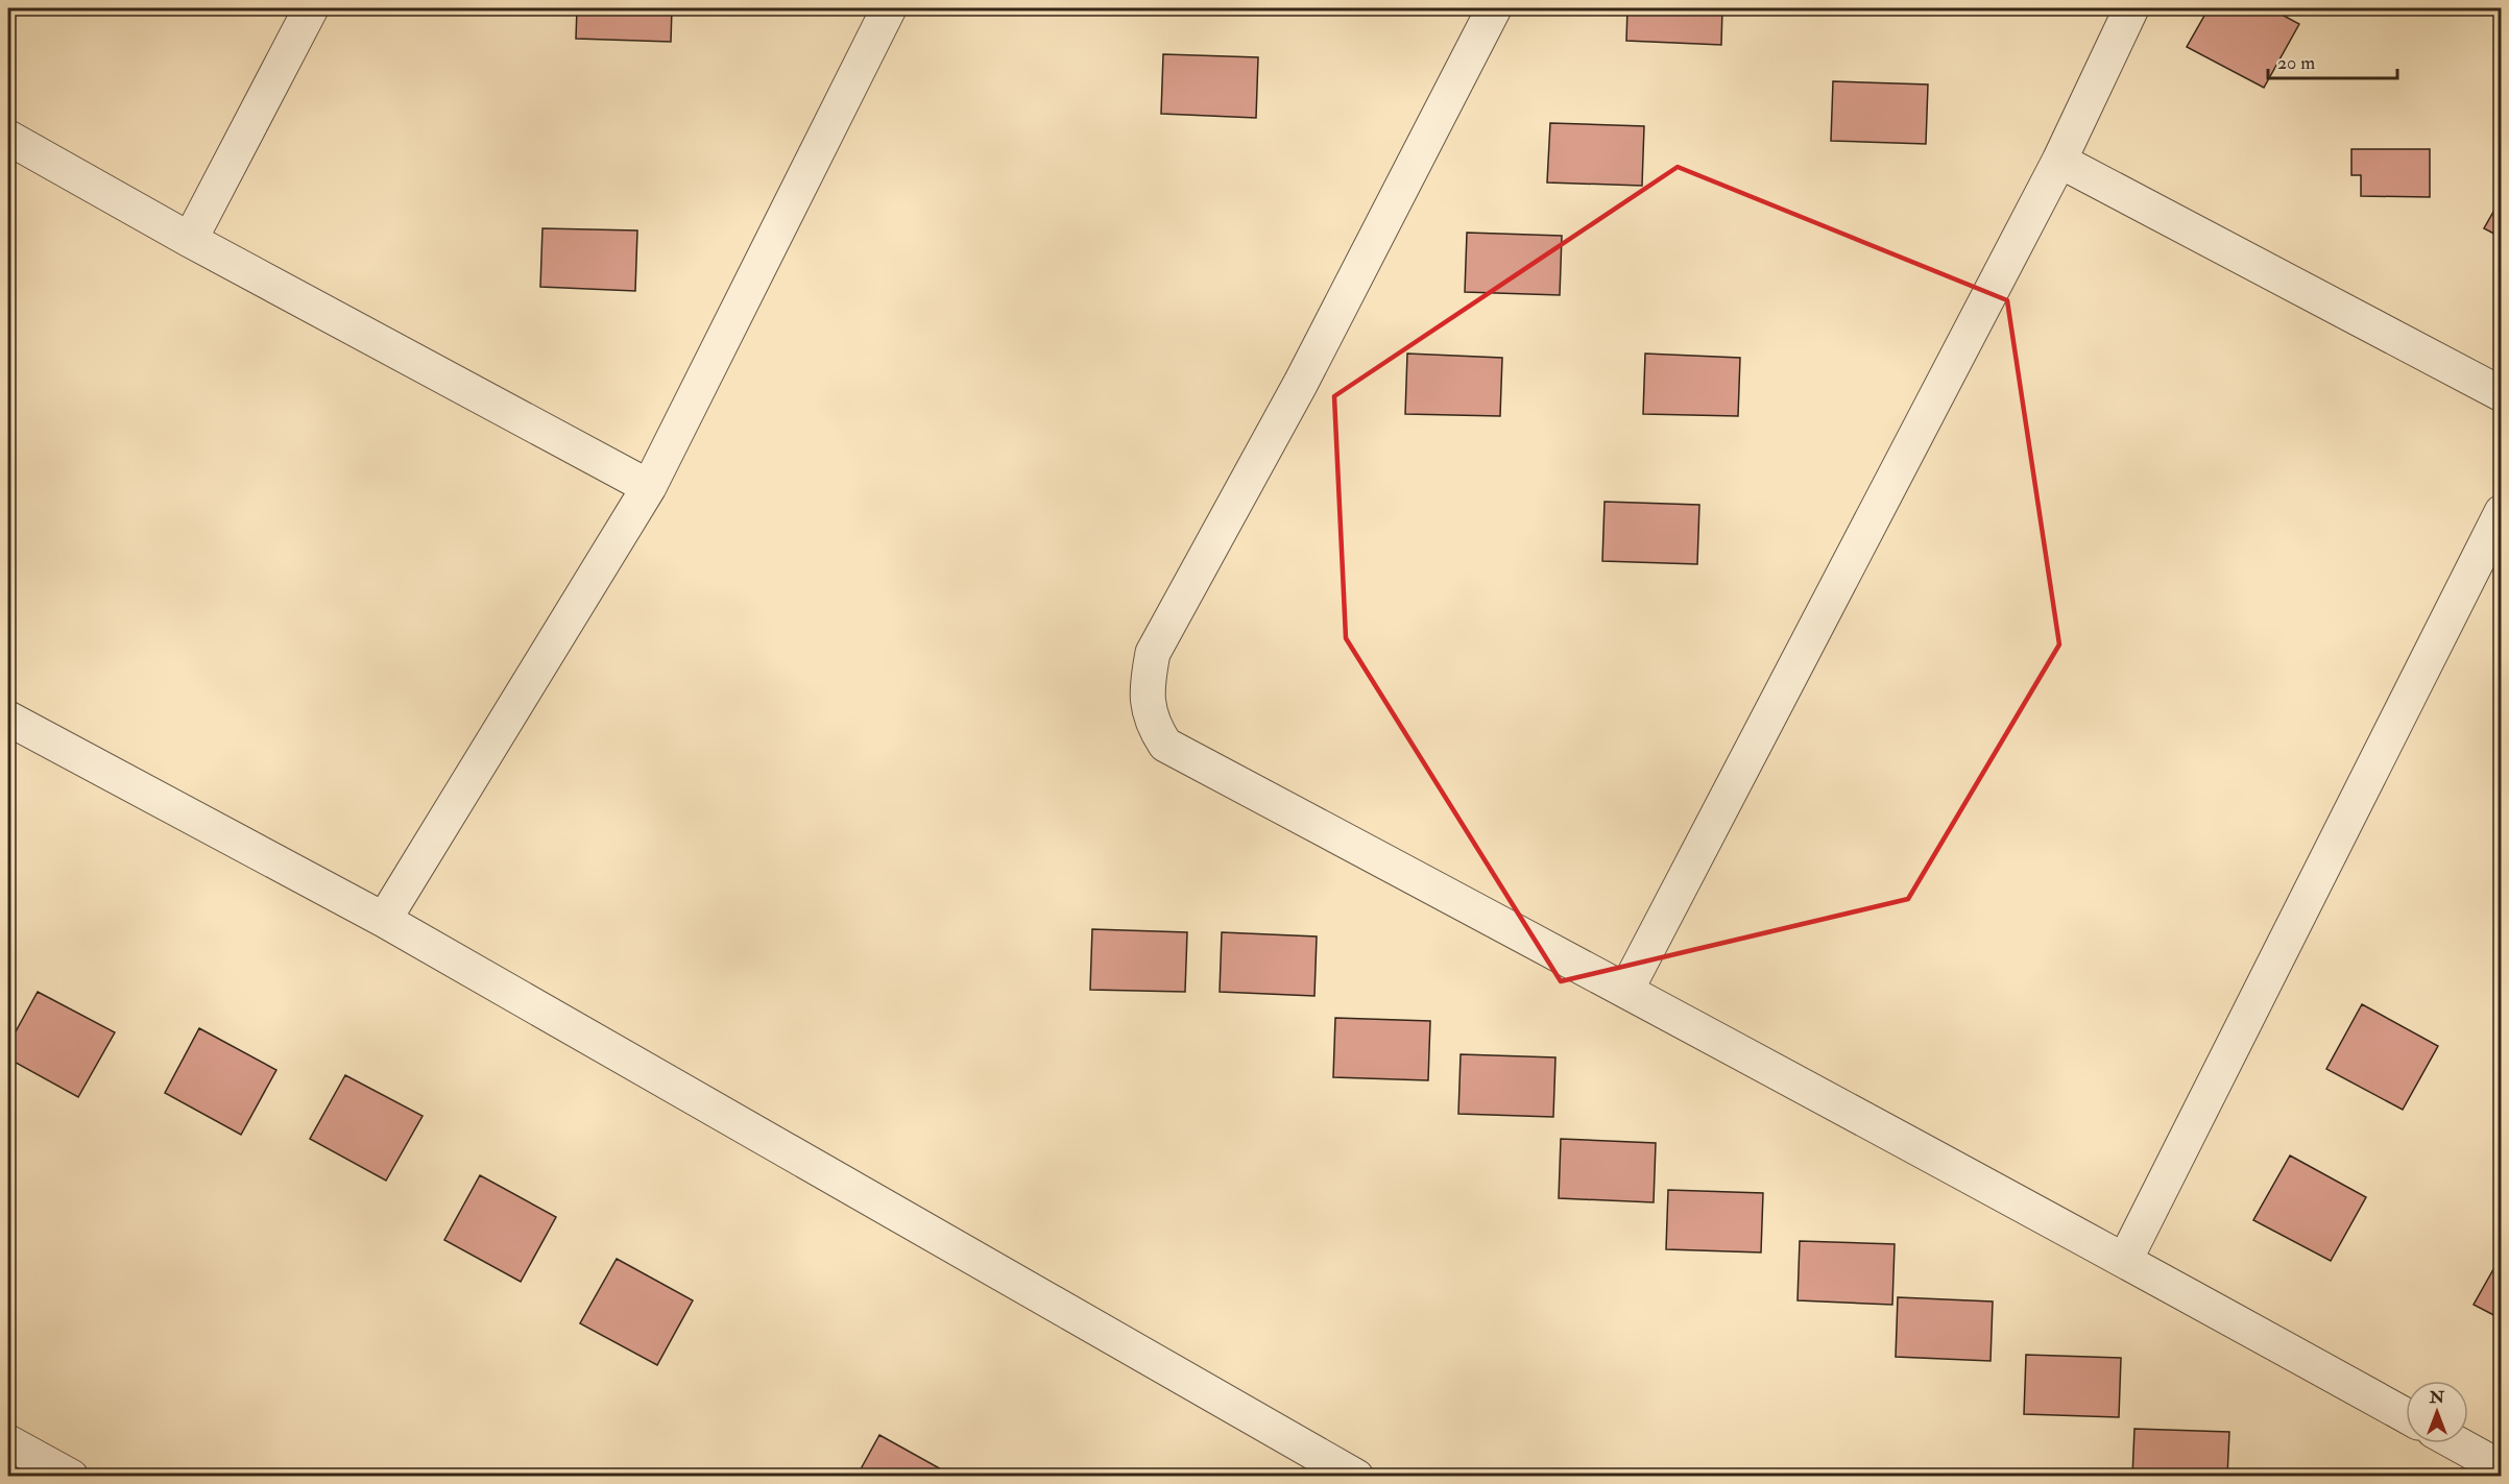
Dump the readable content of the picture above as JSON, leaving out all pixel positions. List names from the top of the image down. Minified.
{"scale_bar":"20 m","north":"top"}
